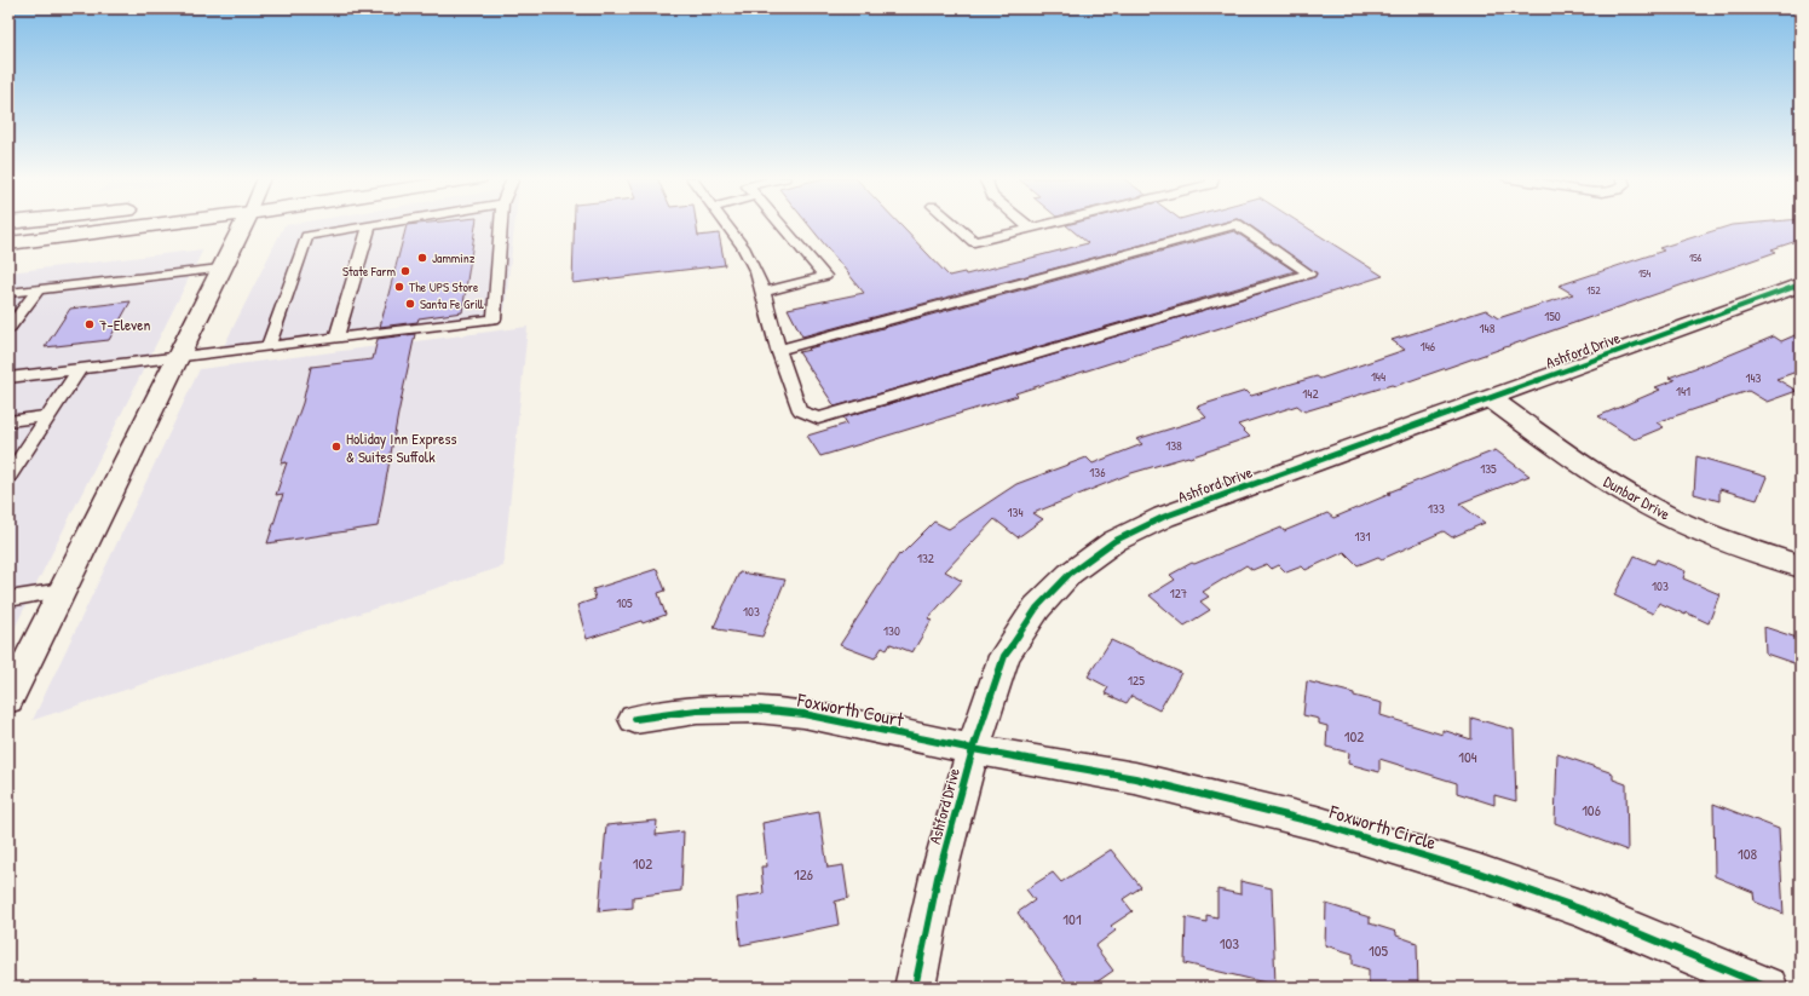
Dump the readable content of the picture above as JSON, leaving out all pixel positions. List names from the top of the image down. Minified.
{"streets":{"street":["Ashford Drive","Dunbar Drive","Foxworth Court","Foxworth Circle"]},"crossings":[["Ashford Drive","Dunbar Drive"],["Ashford Drive","Foxworth Court"],["Ashford Drive","Foxworth Circle"],["Foxworth Court","Foxworth Circle"]],"places":["Jamminz","State Farm","The UPS Store","Santa Fe Grill","7-Eleven","Holiday Inn Express & Suites Suffolk"],"house_numbers":["156","154","152","150","148","146","144","143","141","142","138","135","136","133","134","131","132","103","127","105","103","130","125","102","104","106","108","102","126","101","103","105"]}
